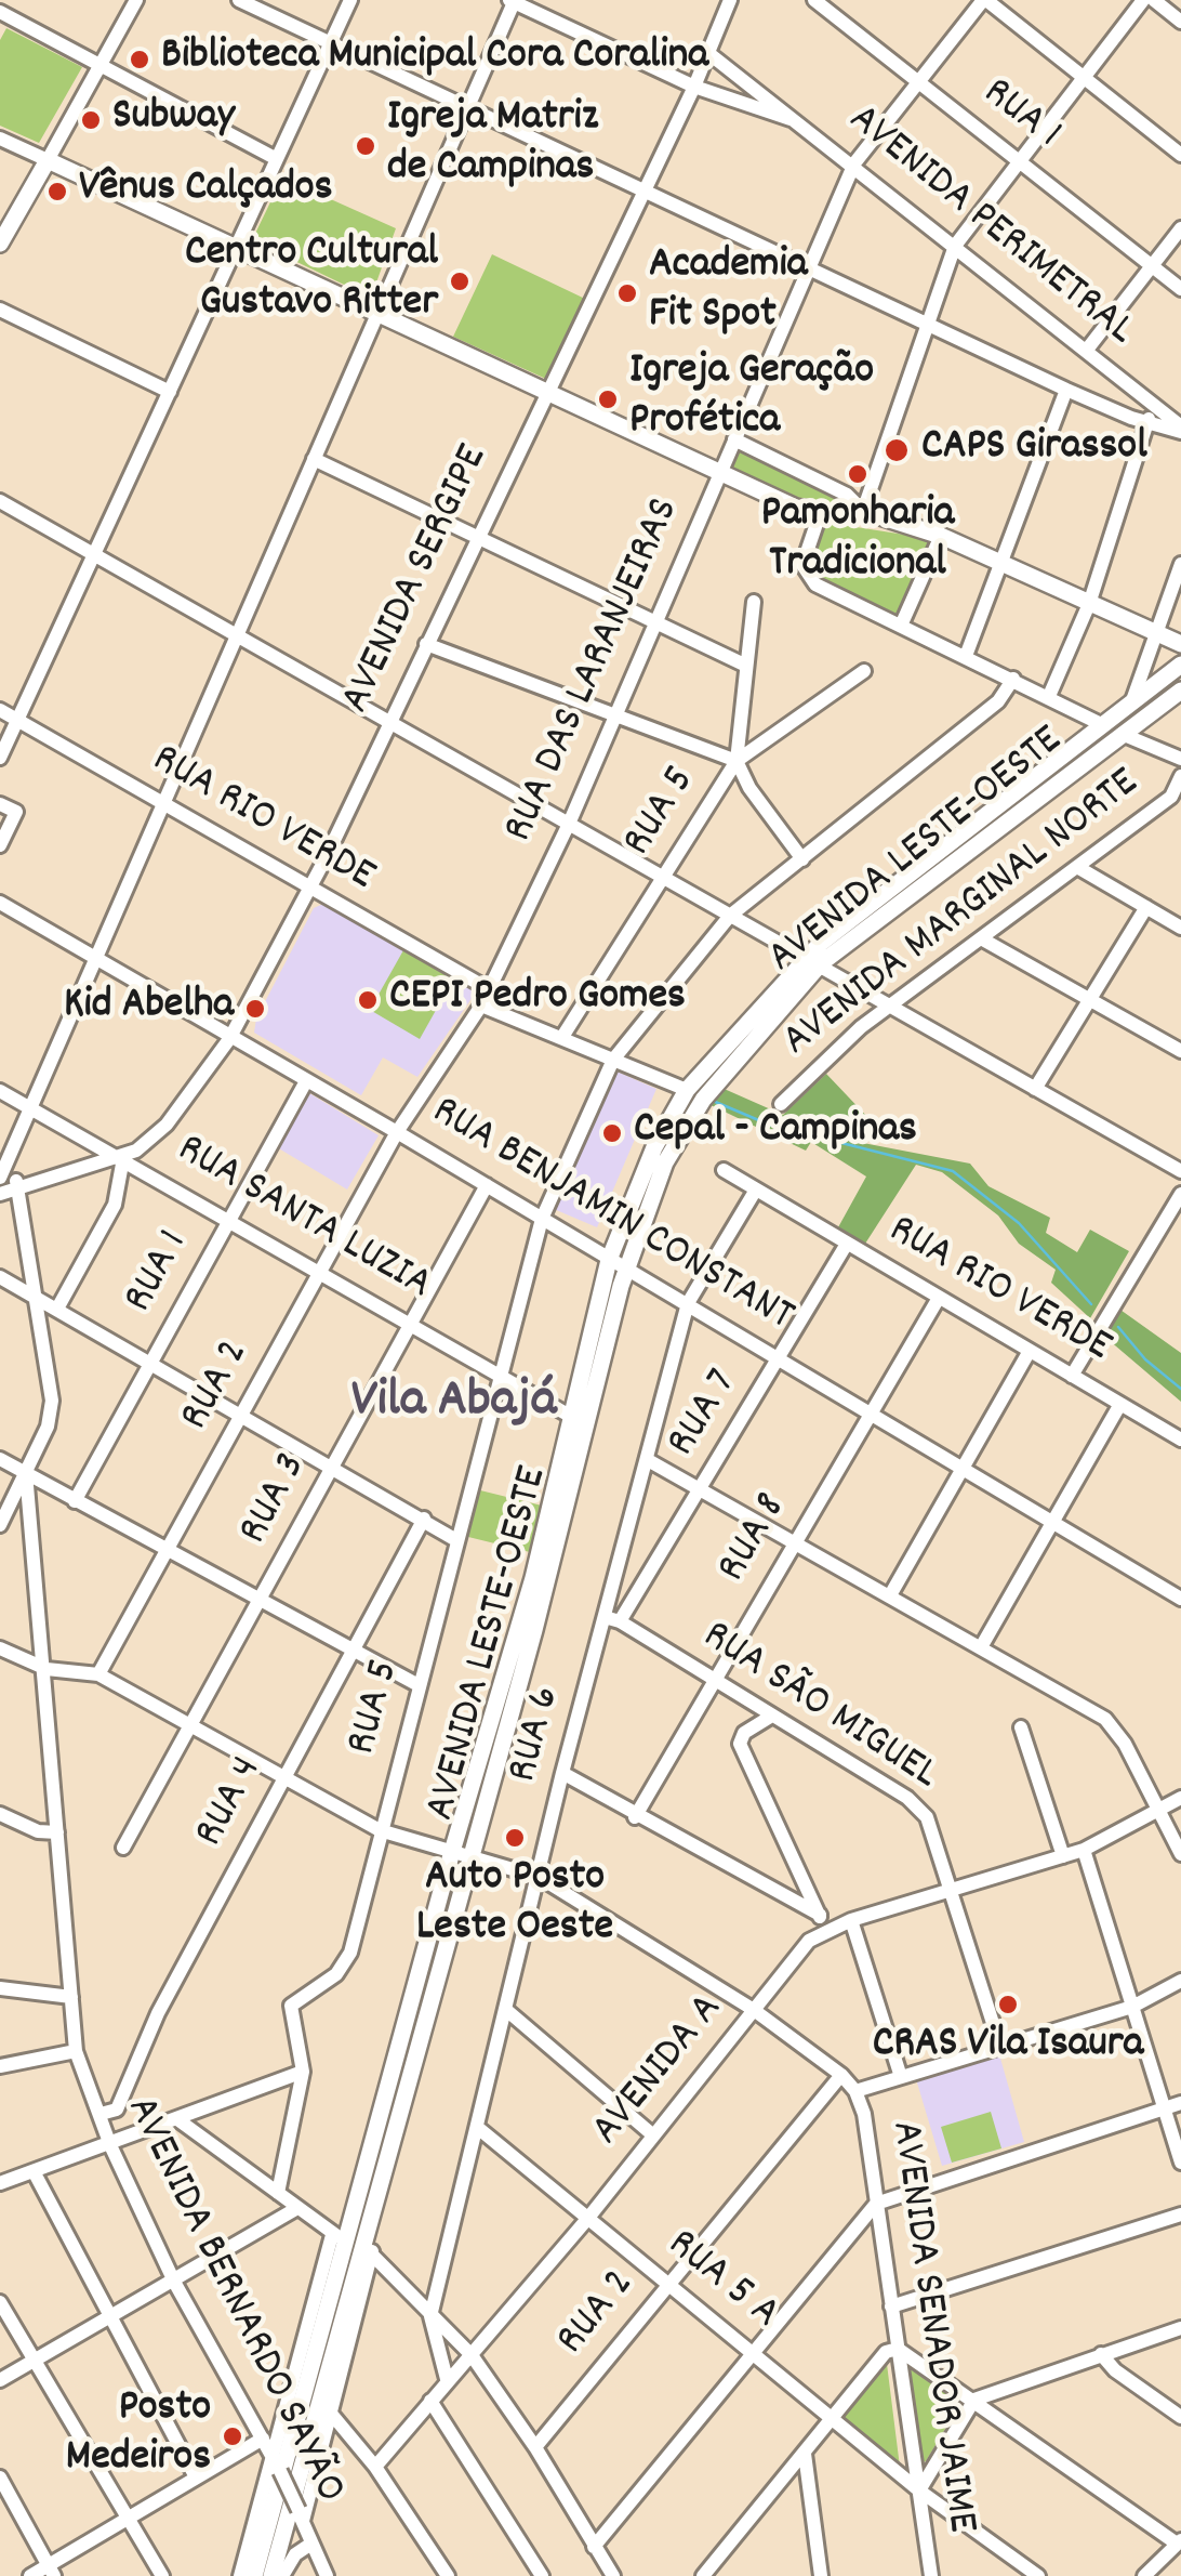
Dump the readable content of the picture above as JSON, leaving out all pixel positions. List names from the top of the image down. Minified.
{"streets":{"main road":["AVENIDA LESTE-OESTE"],"street":["RUA 1","AVENIDA PERIMETRAL","AVENIDA SERGIPE","RUA DAS LARANJEIRAS","RUA 5","RUA RIO VERDE","AVENIDA MARGINAL NORTE","RUA BENJAMIN CONSTANT","RUA SANTA LUZIA","RUA 2","RUA 7","RUA 3","RUA 8","RUA SÃO MIGUEL","RUA 6","RUA 4","AVENIDA A","RUA 5 A","AVENIDA BERNARDO SAYÃO","AVENIDA SENADOR JAIME"]},"crossings":[["RUA 1","RUA DAS LARANJEIRAS"],["RUA 1","RUA BENJAMIN CONSTANT"],["RUA 1","RUA SANTA LUZIA"],["AVENIDA PERIMETRAL","AVENIDA SERGIPE"],["AVENIDA PERIMETRAL","RUA DAS LARANJEIRAS"],["AVENIDA SERGIPE","RUA RIO VERDE"],["AVENIDA SERGIPE","RUA BENJAMIN CONSTANT"],["AVENIDA SERGIPE","RUA SANTA LUZIA"],["RUA DAS LARANJEIRAS","RUA RIO VERDE"],["RUA DAS LARANJEIRAS","RUA BENJAMIN CONSTANT"],["RUA DAS LARANJEIRAS","RUA 2"],["RUA 5","RUA BENJAMIN CONSTANT"],["RUA 5","RUA SANTA LUZIA"],["RUA 5","AVENIDA SENADOR JAIME"],["RUA RIO VERDE","RUA 7"],["RUA RIO VERDE","RUA 8"],["RUA RIO VERDE","RUA 6"],["AVENIDA LESTE-OESTE","RUA BENJAMIN CONSTANT"],["AVENIDA LESTE-OESTE","RUA SANTA LUZIA"],["AVENIDA LESTE-OESTE","AVENIDA BERNARDO SAYÃO"],["AVENIDA LESTE-OESTE","AVENIDA SENADOR JAIME"],["RUA BENJAMIN CONSTANT","RUA 2"],["RUA BENJAMIN CONSTANT","RUA 7"],["RUA BENJAMIN CONSTANT","RUA 3"],["RUA BENJAMIN CONSTANT","RUA 8"],["RUA BENJAMIN CONSTANT","RUA 6"],["RUA SANTA LUZIA","RUA 2"],["RUA SANTA LUZIA","RUA 3"],["RUA 2","RUA 5 A"],["RUA 2","AVENIDA SENADOR JAIME"],["RUA 7","RUA SÃO MIGUEL"],["RUA 7","RUA 6"],["RUA 3","AVENIDA SENADOR JAIME"],["RUA 8","RUA SÃO MIGUEL"],["RUA SÃO MIGUEL","RUA 6"],["RUA SÃO MIGUEL","AVENIDA A"],["RUA 6","RUA 5 A"],["RUA 6","AVENIDA SENADOR JAIME"],["RUA 4","AVENIDA SENADOR JAIME"],["AVENIDA A","RUA 5 A"],["AVENIDA A","AVENIDA SENADOR JAIME"],["RUA 5 A","AVENIDA SENADOR JAIME"],["AVENIDA BERNARDO SAYÃO","AVENIDA SENADOR JAIME"]],"districts":["Vila Abajá"],"places":["Biblioteca Municipal Cora Coralina","Subway","Igreja Matriz de Campinas","Vênus Calçados","Centro Cultural Gustavo Ritter","Academia Fit Spot","Igreja Geração Profética","CAPS Girassol","Pamonharia Tradicional","CEPI Pedro Gomes","Kid Abelha","Cepal - Campinas","Auto Posto Leste Oeste","CRAS Vila Isaura","Posto Medeiros"]}
